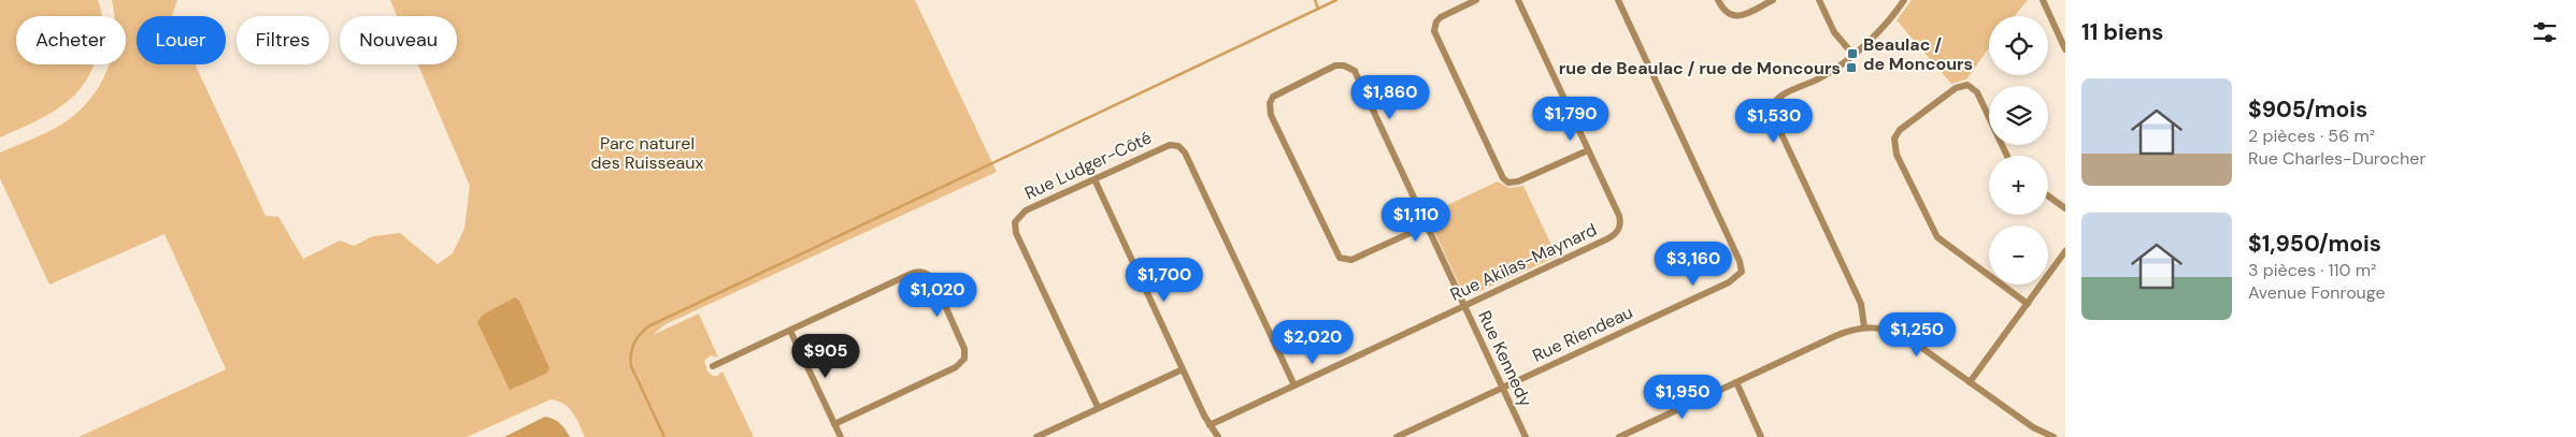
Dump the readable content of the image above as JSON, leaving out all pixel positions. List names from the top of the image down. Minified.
{"streets":{"street":["Rue Ludger-Côté","Rue Akilas-Maynard","Rue Riendeau","Rue Kennedy"]},"crossings":[["Rue Ludger-Côté","Rue Akilas-Maynard"],["Rue Akilas-Maynard","Rue Kennedy"],["Rue Riendeau","Rue Kennedy"]],"parks":["Parc naturel des Ruisseaux"],"places":{"transit":["Beaulac / de Moncours","rue de Beaulac / rue de Moncours"]},"page":{"heading":"11 biens","map_buttons":["+","−"],"chip":["Acheter","Louer","Filtres","Nouveau"],"list":[{"name":"$905/mois","note":"2 pièces · 56 m² · Rue Charles-Durocher"},{"name":"$1,950/mois","note":"3 pièces · 110 m² · Avenue Fonrouge"}],"price":["$1,860","$1,790","$1,530","$1,110","$3,160","$1,700","$1,020","$1,250","$2,020","$905","$1,950"]}}
